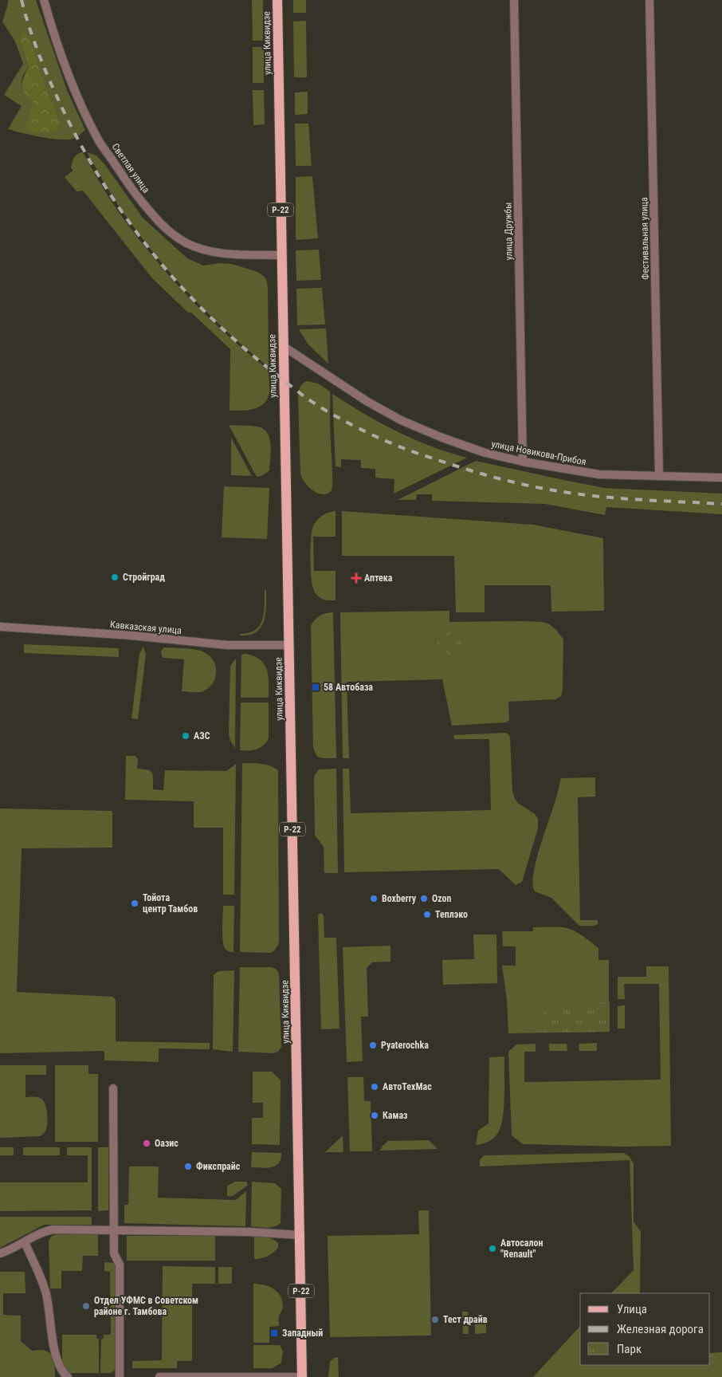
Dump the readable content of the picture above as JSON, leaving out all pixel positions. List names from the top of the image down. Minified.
{"streets":{"main road":["улица Киквидзе","Р-22"],"street":["Светлая улица","улица Дружбы","Фестивальная улица","улица Новикова-Прибоя","Кавказская улица"]},"crossings":[["улица Киквидзе","Светлая улица"],["улица Киквидзе","улица Новикова-Прибоя"],["улица Киквидзе","Кавказская улица"],["улица Дружбы","улица Новикова-Прибоя"],["Фестивальная улица","улица Новикова-Прибоя"]],"places":{"other":["Стройград","АЗС","Boxberry","Ozon","Тойота центр Тамбов","Теплэко","Pyaterochka","АвтоТехМас","Камаз","Оазис","Фикспрайс","Автосалон \"Renault\"","Отдел УФМС в Советском районе г. Тамбова","Тест драйв"],"health":["Аптека"],"transit":["58 Автобаза","Западный"]},"legend":["Улица","Железная дорога","Парк"]}
